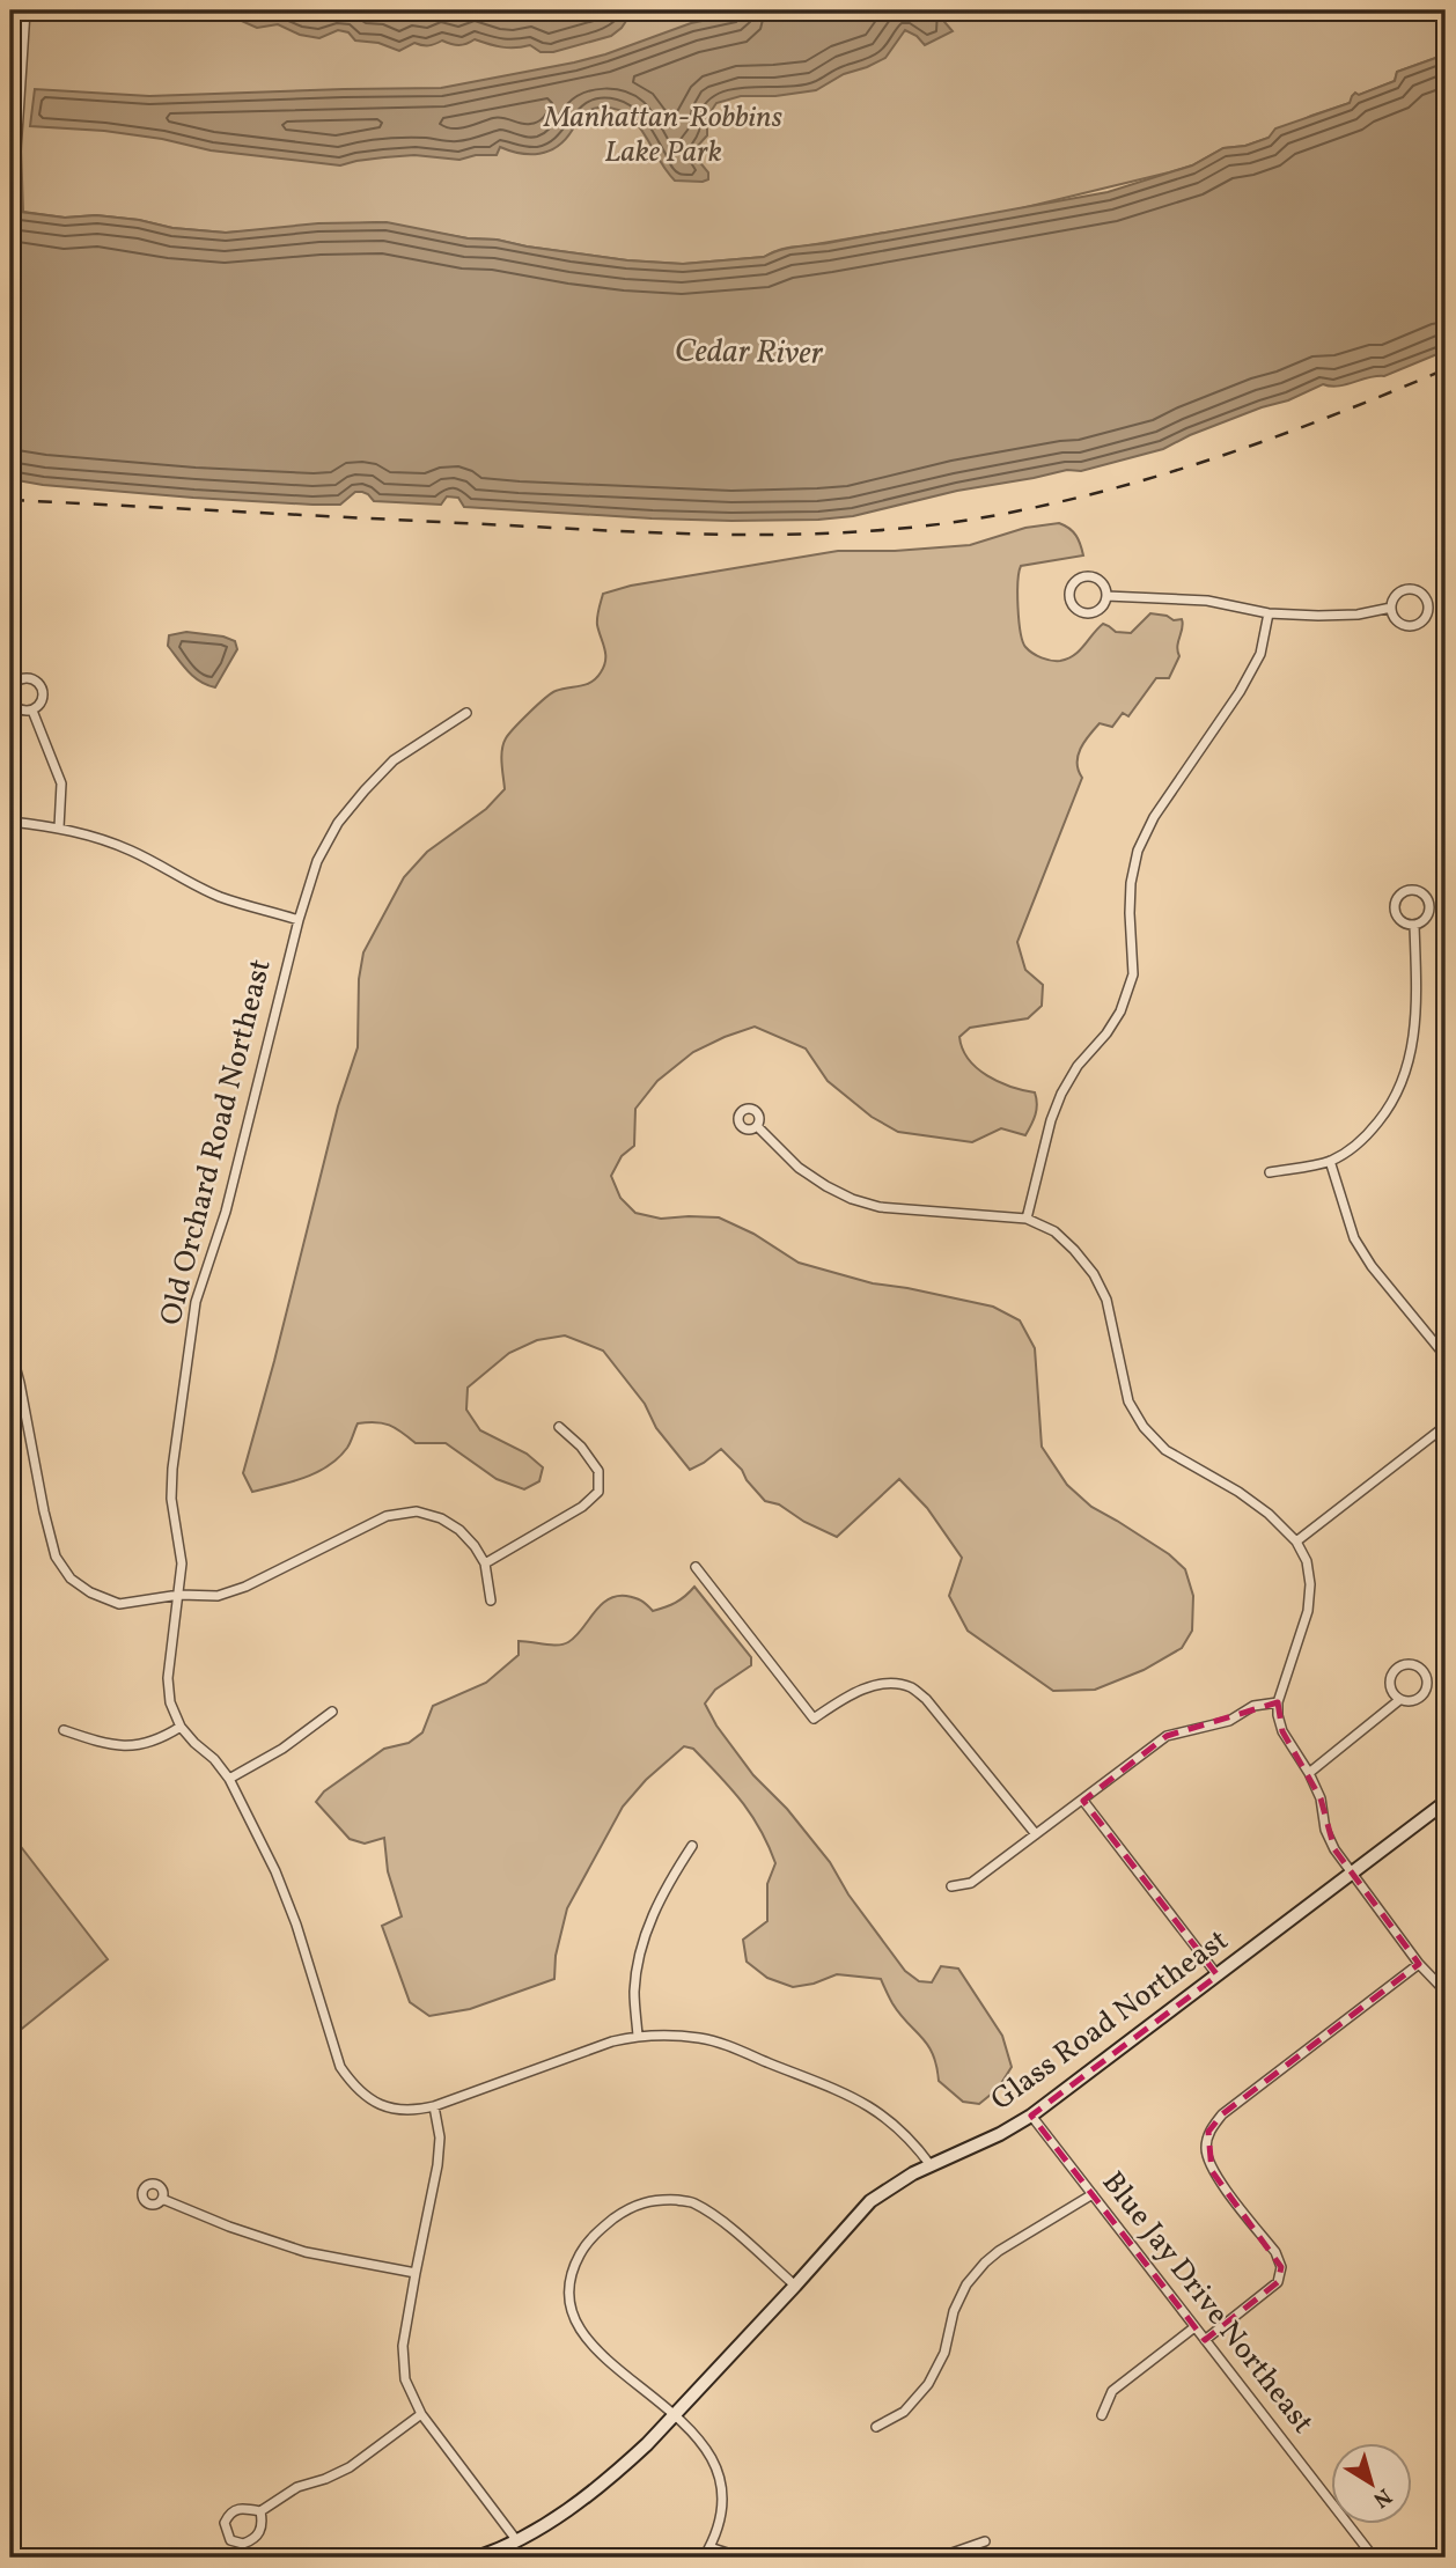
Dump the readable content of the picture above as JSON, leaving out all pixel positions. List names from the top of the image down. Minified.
{"streets":{"street":["Old Orchard Road Northeast","Glass Road Northeast","Blue Jay Drive Northeast"]},"crossings":[["Old Orchard Road Northeast","Glass Road Northeast"],["Glass Road Northeast","Blue Jay Drive Northeast"]],"water":["Cedar River"],"parks":["Manhattan-Robbins Lake Park"],"north":"bottom right"}
